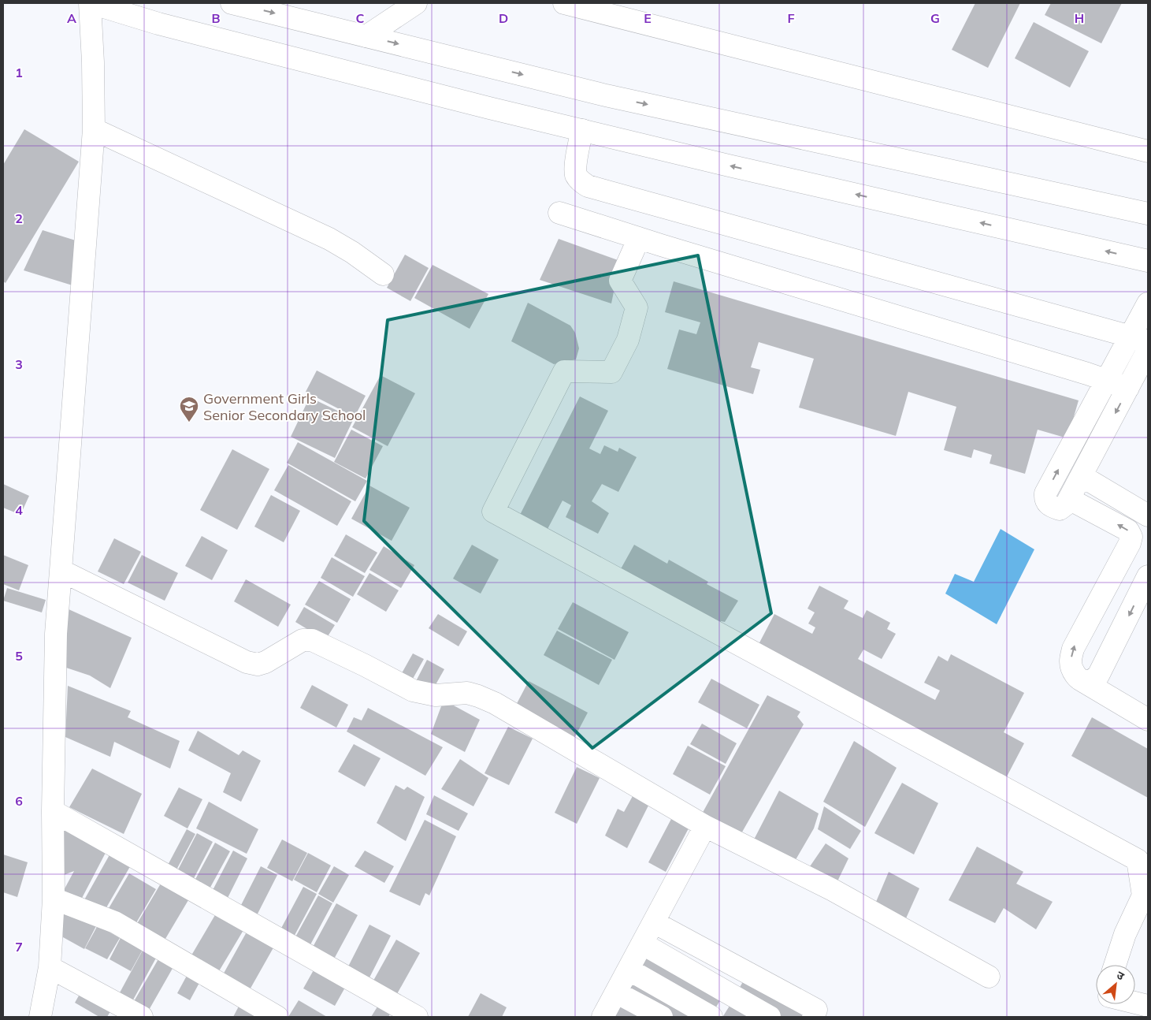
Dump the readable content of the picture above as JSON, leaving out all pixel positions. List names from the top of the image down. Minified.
{"places":{"school or university":["Government Girls Senior Secondary School"]},"north":"top right","grid":{"columns":["A","B","C","D","E","F","G","H"],"rows":["1","2","3","4","5","6","7"]}}
